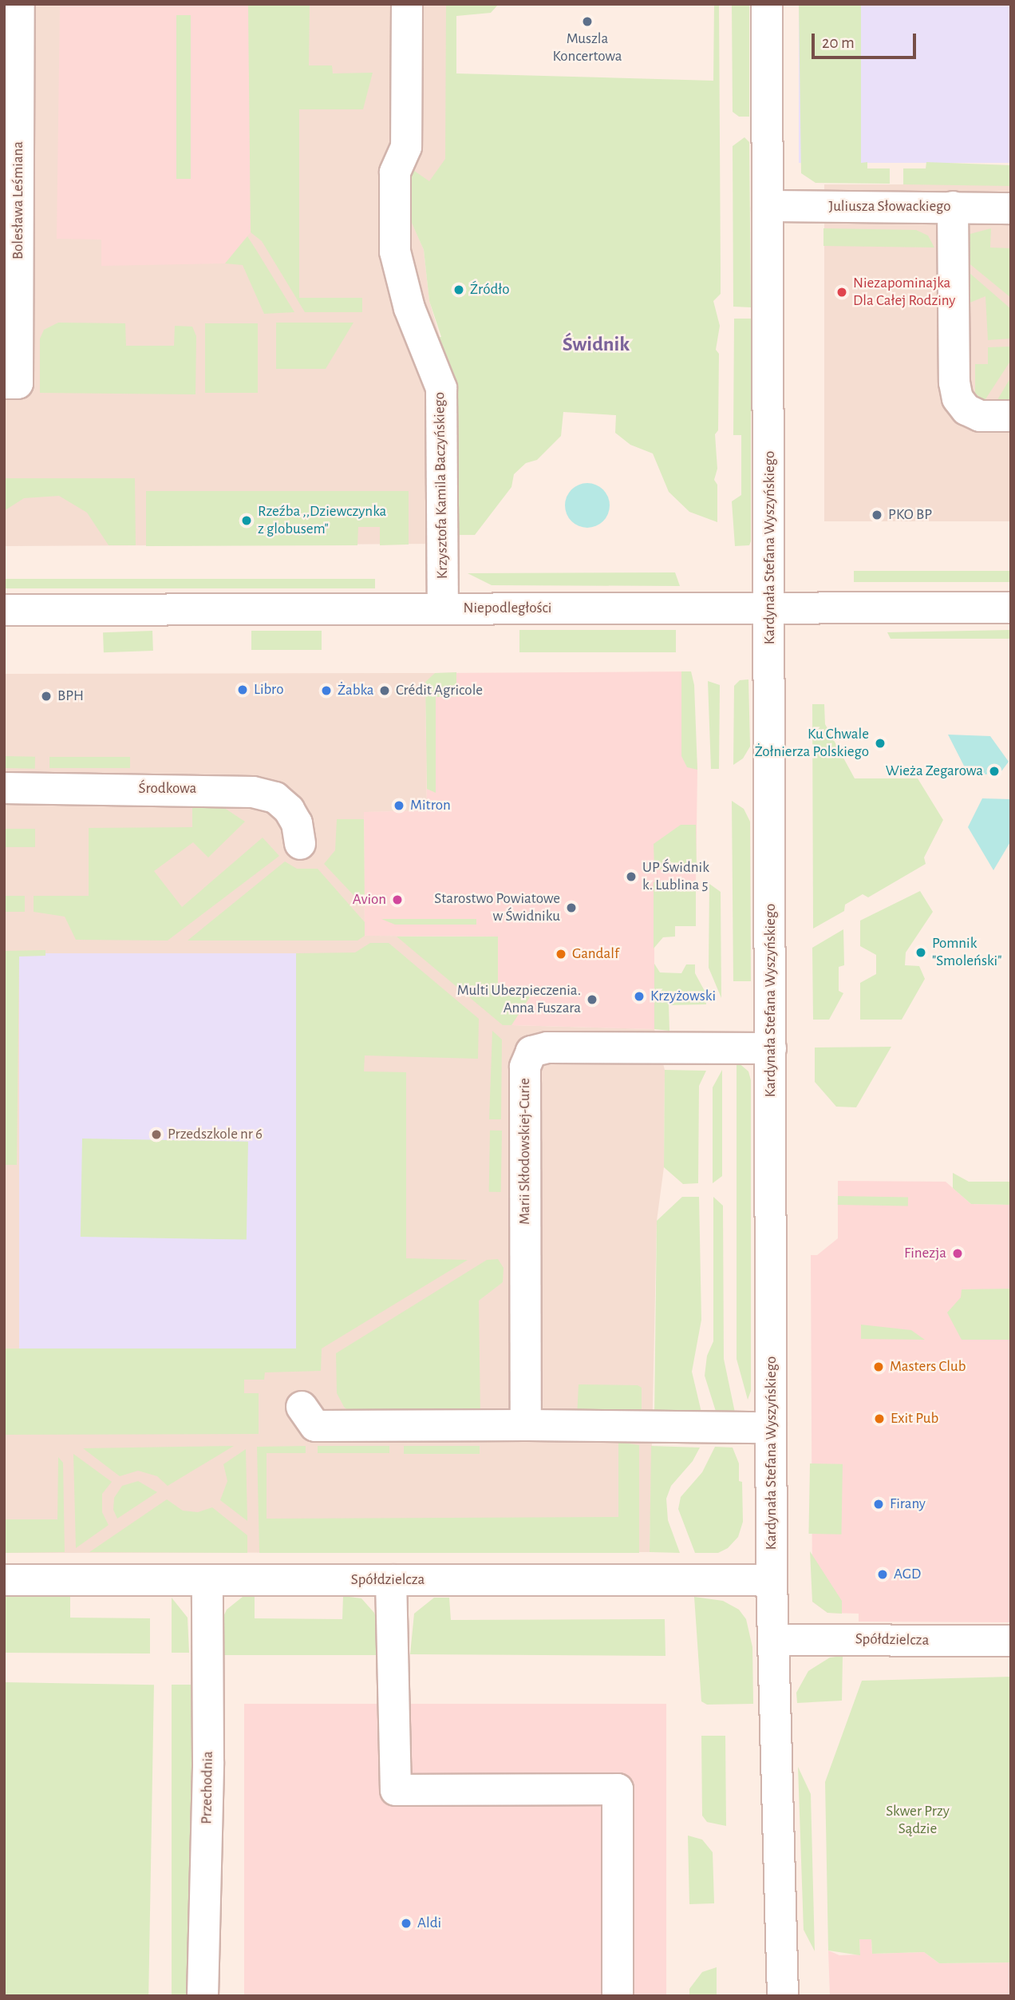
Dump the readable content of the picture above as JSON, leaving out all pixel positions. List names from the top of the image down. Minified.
{"streets":{"street":["Bolesława Leśmiana","Juliusza Słowackiego","Krzysztofa Kamila Baczyńskiego","Kardynała Stefana Wyszyńskiego","Niepodległości","Środkowa","Marii Skłodowskiej-Curie","Spółdzielcza","Przechodnia"]},"crossings":[["Juliusza Słowackiego","Kardynała Stefana Wyszyńskiego"],["Krzysztofa Kamila Baczyńskiego","Niepodległości"],["Kardynała Stefana Wyszyńskiego","Niepodległości"],["Kardynała Stefana Wyszyńskiego","Marii Skłodowskiej-Curie"],["Kardynała Stefana Wyszyńskiego","Spółdzielcza"],["Spółdzielcza","Przechodnia"]],"districts":["Świdnik"],"parks":["Skwer Przy Sądzie"],"places":["Muszla Koncertowa","Źródło","Niezapominajka Dla Całej Rodziny","PKO BP","Rzeźba ,,Dziewczynka z globusem\"","Libro","Żabka","Crédit Agricole","BPH","Ku Chwale Żołnierza Polskiego","Wieża Zegarowa","Mitron","UP Świdnik k. Lublina 5","Avion","Starostwo Powiatowe w Świdniku","Pomnik \"Smoleński\"","Gandalf","Krzyżowski","Multi Ubezpieczenia. Anna Fuszara","Przedszkole nr 6","Finezja","Masters Club","Exit Pub","Firany","AGD","Aldi"],"scale_bar":"20 m"}
